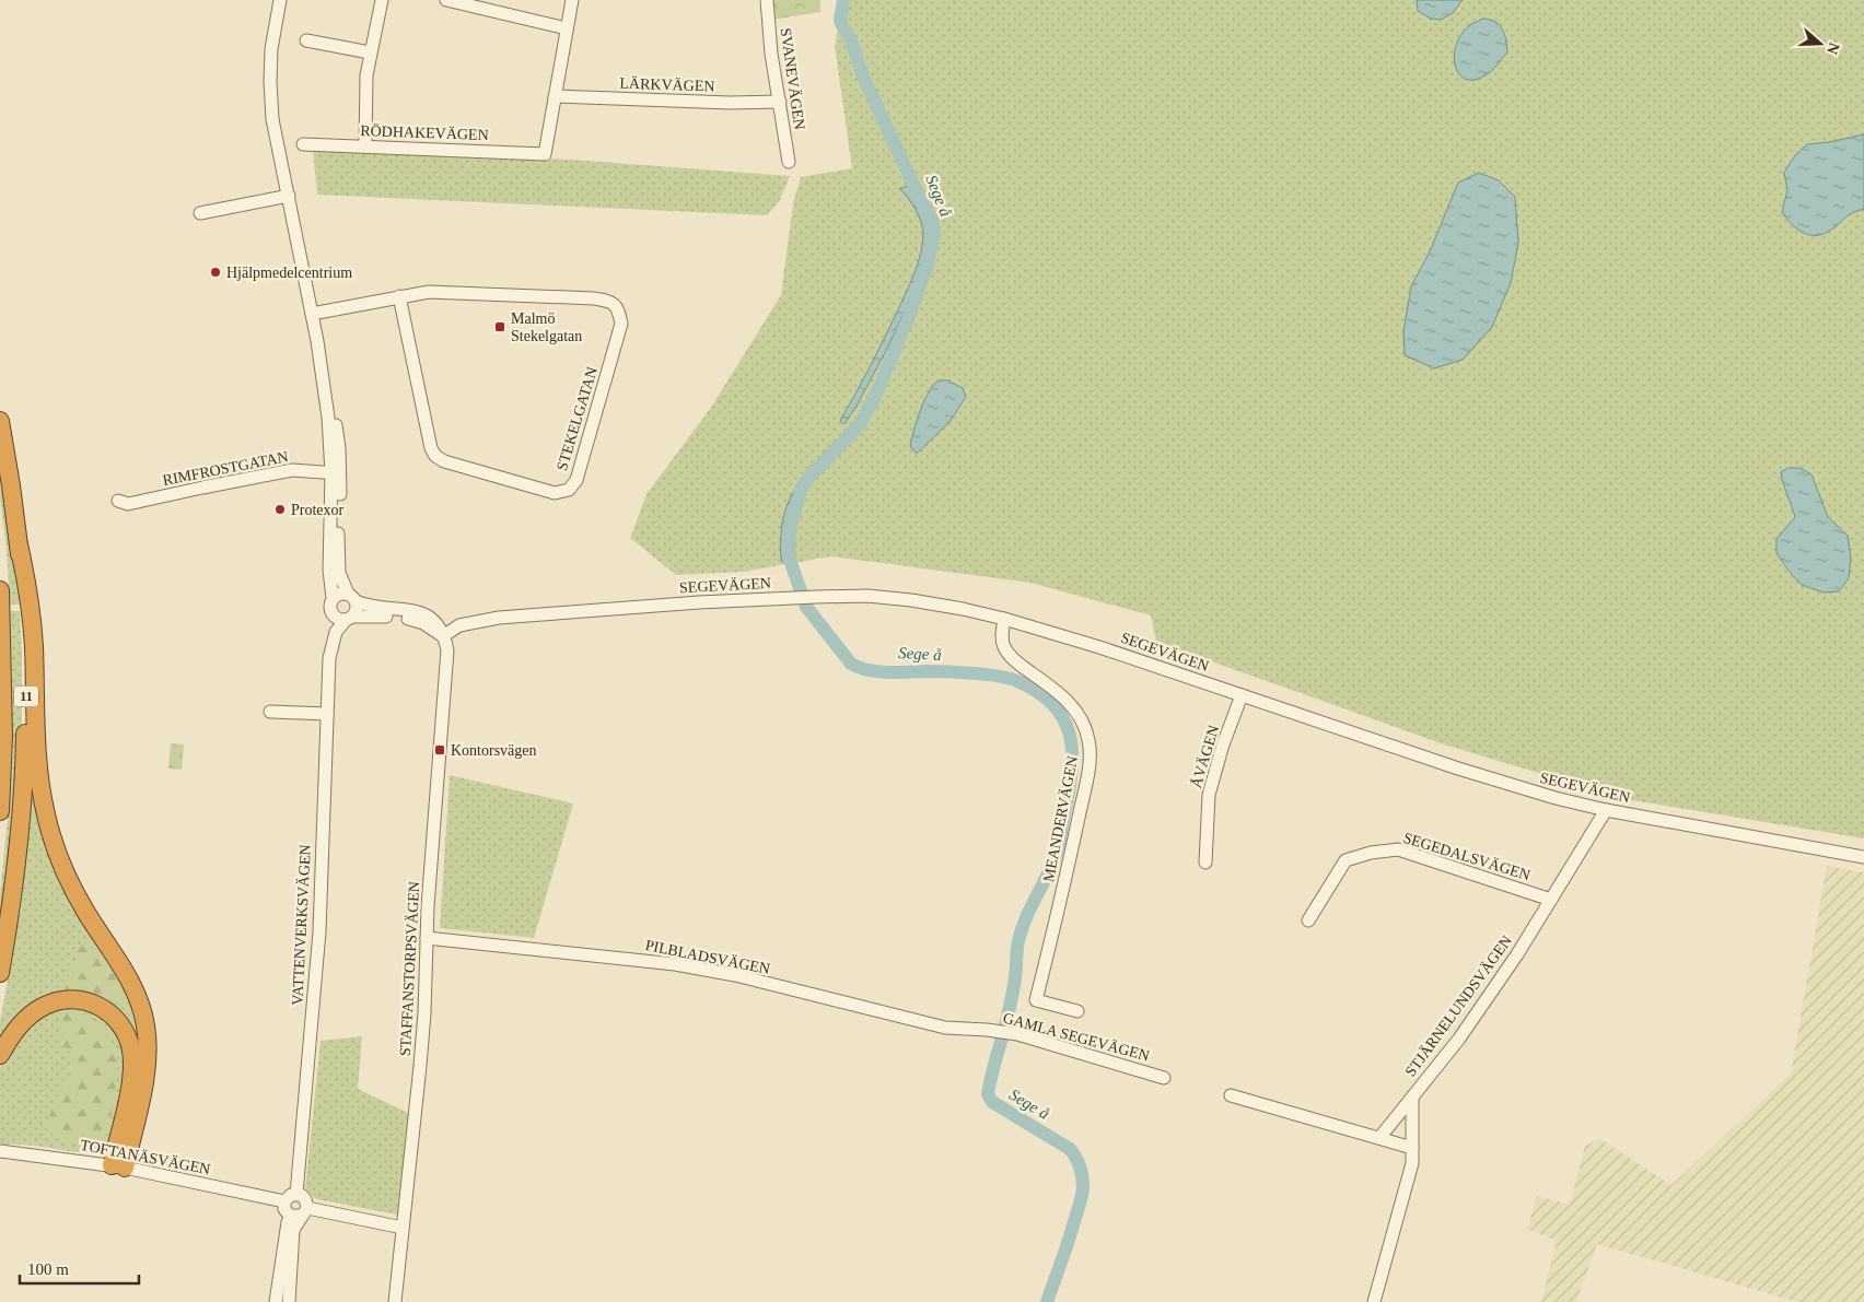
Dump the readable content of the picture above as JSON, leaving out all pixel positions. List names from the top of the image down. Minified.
{"streets":{"highway":["11"],"street":["SVANEVÄGEN","LÄRKVÄGEN","RÖDHAKEVÄGEN","STEKELGATAN","RIMFROSTGATAN","SEGEVÄGEN","ÅVÄGEN","MEANDERVÄGEN","SEGEDALSVÄGEN","VATTENVERKSVÄGEN","PILBLADSVÄGEN","STAFFANSTORPSVÄGEN","STJÄRNELUNDSVÄGEN","GAMLA SEGEVÄGEN","TOFTANÄSVÄGEN"]},"crossings":[["SVANEVÄGEN","LÄRKVÄGEN"],["LÄRKVÄGEN","RÖDHAKEVÄGEN"],["SEGEVÄGEN","ÅVÄGEN"],["SEGEVÄGEN","MEANDERVÄGEN"],["SEGEVÄGEN","STAFFANSTORPSVÄGEN"],["SEGEVÄGEN","STJÄRNELUNDSVÄGEN"],["SEGEDALSVÄGEN","STJÄRNELUNDSVÄGEN"],["PILBLADSVÄGEN","STAFFANSTORPSVÄGEN"],["PILBLADSVÄGEN","GAMLA SEGEVÄGEN"]],"water":["Sege å"],"places":{"other":["Hjälpmedelcentrium","Protexor"],"transit":["Malmö Stekelgatan","Kontorsvägen"]},"scale_bar":"100 m","north":"right"}
